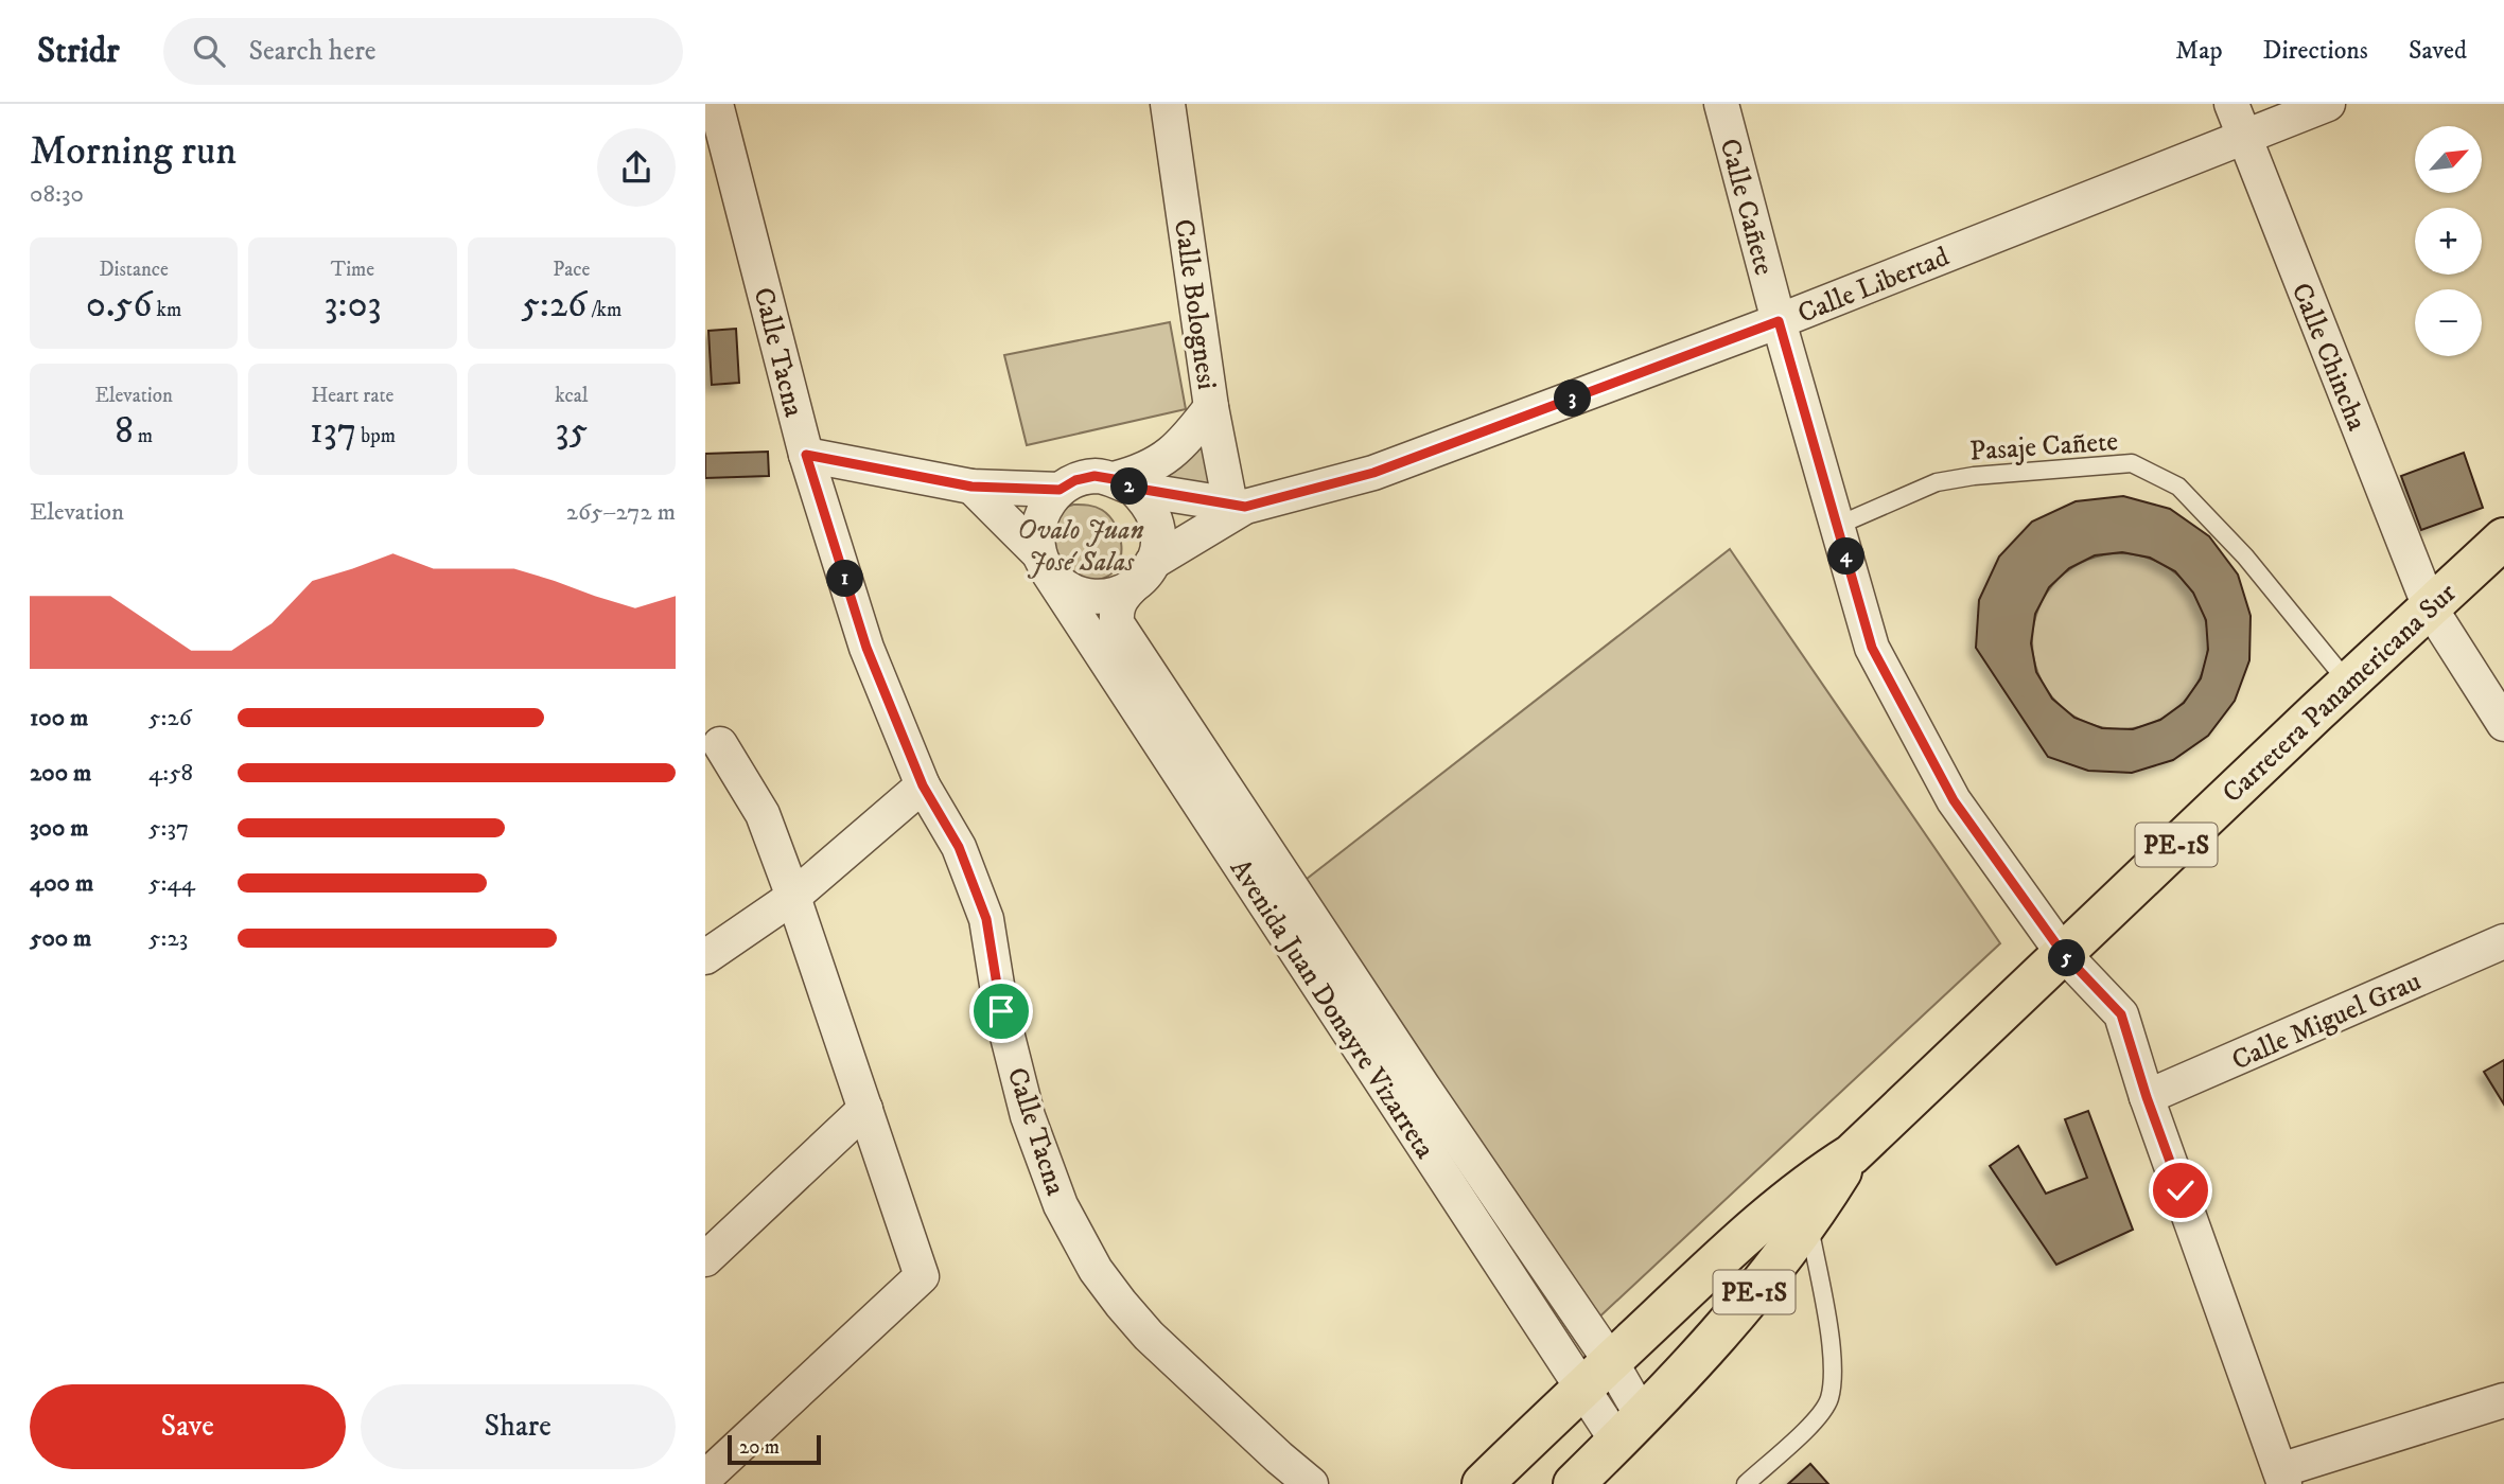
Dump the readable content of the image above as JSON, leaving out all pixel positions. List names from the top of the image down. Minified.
{"streets":{"highway":["Carretera Panamericana Sur","PE-1S"],"street":["Calle Cañete","Calle Libertad","Calle Bolognesi","Calle Tacna","Calle Chincha","Avenida Juan Donayre Vizarreta","Calle Miguel Grau"],"lane":["Pasaje Cañete"]},"crossings":[["Calle Cañete","Calle Libertad"],["Calle Cañete","Pasaje Cañete"],["Calle Cañete","Carretera Panamericana Sur"],["Calle Cañete","Calle Miguel Grau"],["Calle Libertad","Calle Bolognesi"],["Calle Libertad","Calle Chincha"],["Calle Chincha","Carretera Panamericana Sur"],["Pasaje Cañete","Carretera Panamericana Sur"],["Carretera Panamericana Sur","Avenida Juan Donayre Vizarreta"]],"parks":["Ovalo Juan José Salas"],"scale_bar":"20 m","north":"top right","page":{"header":"Stridr","search":"Search here","nav":["Map","Directions","Saved"],"heading":["Morning run","08:30"],"map_buttons":["+","−"],"stats":[["Distance","0.56 km"],["Time","3:03"],["Pace","5:26 /km"],["Elevation","8 m"],["Heart rate","137 bpm"],["kcal","35"]],"pins":["3","2","4","1","5"],"chart":["Elevation","265–272 m"],"list":[{"name":"100 m","note":"5:26"},{"name":"200 m","note":"4:58"},{"name":"300 m","note":"5:37"},{"name":"400 m","note":"5:44"},{"name":"500 m","note":"5:23"}],"buttons":["Save","Share"],"scale":"20 m"}}
